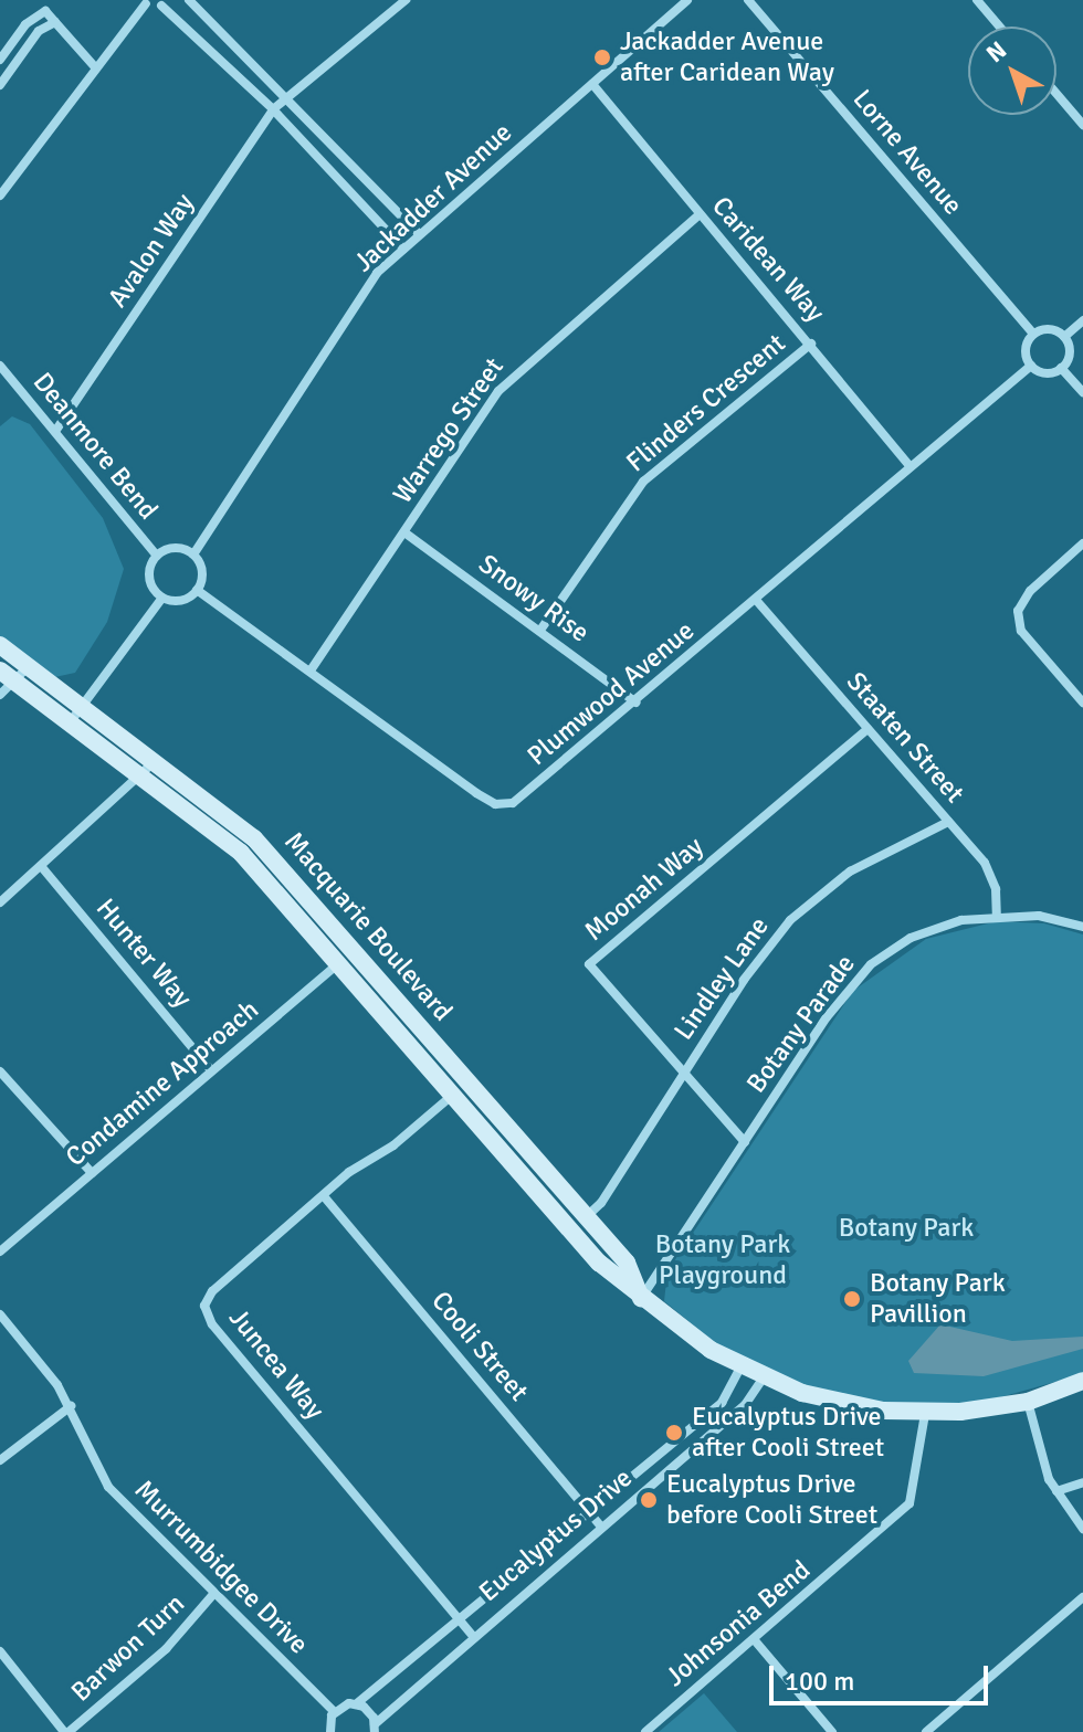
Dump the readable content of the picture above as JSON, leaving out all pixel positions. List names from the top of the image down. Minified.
{"streets":{"street":["Lorne Avenue","Jackadder Avenue","Avalon Way","Caridean Way","Flinders Crescent","Warrego Street","Deanmore Bend","Snowy Rise","Plumwood Avenue","Staaten Street","Moonah Way","Macquarie Boulevard","Hunter Way","Lindley Lane","Botany Parade","Condamine Approach","Cooli Street","Juncea Way","Eucalyptus Drive","Murrumbidgee Drive","Johnsonia Bend","Barwon Turn"]},"crossings":[["Lorne Avenue","Plumwood Avenue"],["Jackadder Avenue","Caridean Way"],["Jackadder Avenue","Deanmore Bend"],["Jackadder Avenue","Plumwood Avenue"],["Avalon Way","Deanmore Bend"],["Caridean Way","Flinders Crescent"],["Caridean Way","Warrego Street"],["Caridean Way","Plumwood Avenue"],["Flinders Crescent","Snowy Rise"],["Warrego Street","Snowy Rise"],["Warrego Street","Plumwood Avenue"],["Deanmore Bend","Plumwood Avenue"],["Snowy Rise","Plumwood Avenue"],["Plumwood Avenue","Staaten Street"],["Staaten Street","Moonah Way"],["Staaten Street","Lindley Lane"],["Staaten Street","Botany Parade"],["Moonah Way","Lindley Lane"],["Moonah Way","Botany Parade"],["Macquarie Boulevard","Lindley Lane"],["Macquarie Boulevard","Botany Parade"],["Macquarie Boulevard","Condamine Approach"],["Macquarie Boulevard","Juncea Way"],["Macquarie Boulevard","Eucalyptus Drive"],["Macquarie Boulevard","Johnsonia Bend"],["Hunter Way","Condamine Approach"],["Cooli Street","Juncea Way"],["Cooli Street","Eucalyptus Drive"],["Juncea Way","Eucalyptus Drive"],["Eucalyptus Drive","Murrumbidgee Drive"],["Murrumbidgee Drive","Barwon Turn"]],"parks":["Botany Park","Botany Park Playground"],"places":["Jackadder Avenue after Caridean Way","Botany Park Pavillion","Eucalyptus Drive after Cooli Street","Eucalyptus Drive before Cooli Street"],"scale_bar":"100 m","north":"top left"}
